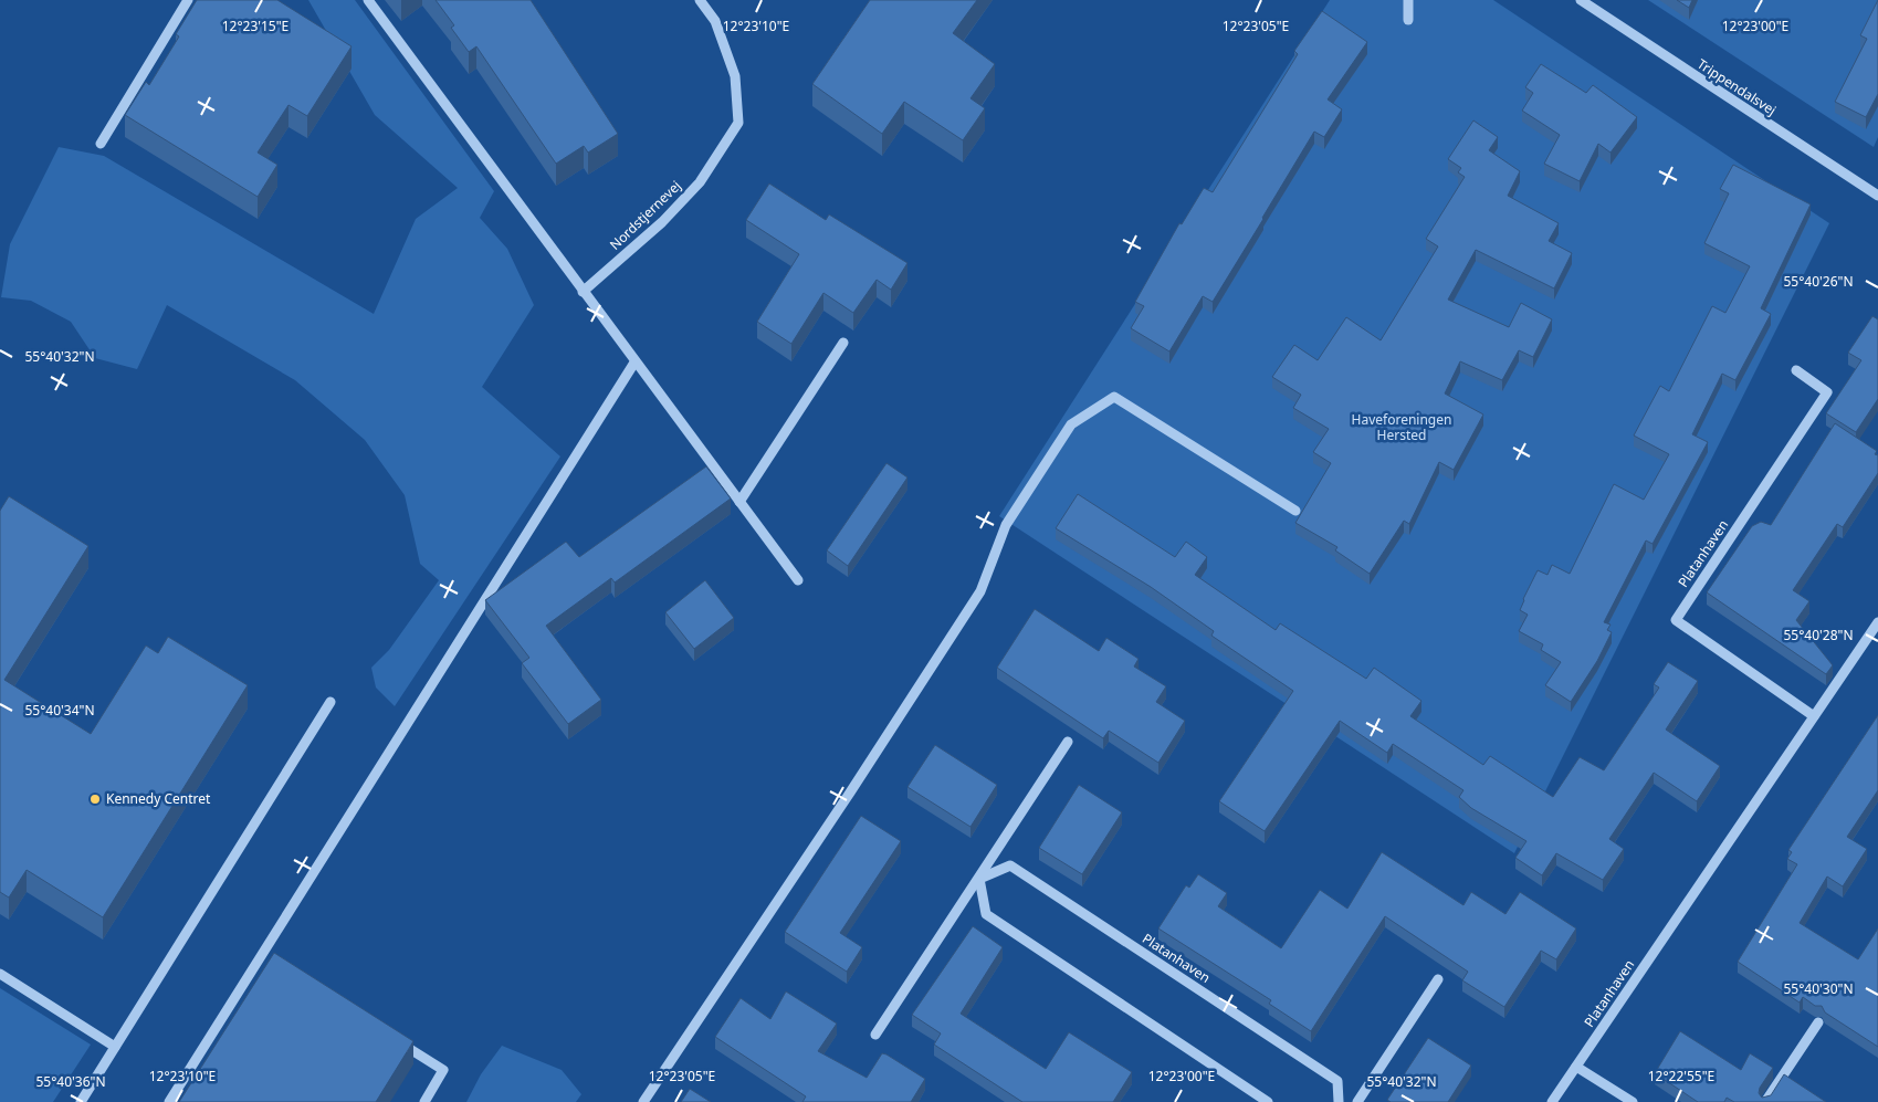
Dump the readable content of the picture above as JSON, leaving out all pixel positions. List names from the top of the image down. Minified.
{"streets":{"street":["Trippendalsvej","Nordstjernevej","Platanhaven"]},"parks":["Haveforeningen Hersted"],"places":["Kennedy Centret"],"coordinates":["12°23'15\"E","12°23'10\"E","12°23'05\"E","12°23'00\"E","55°40'26\"N","55°40'32\"N","55°40'28\"N","55°40'34\"N","55°40'30\"N","12°22'55\"E","55°40'36\"N"]}
